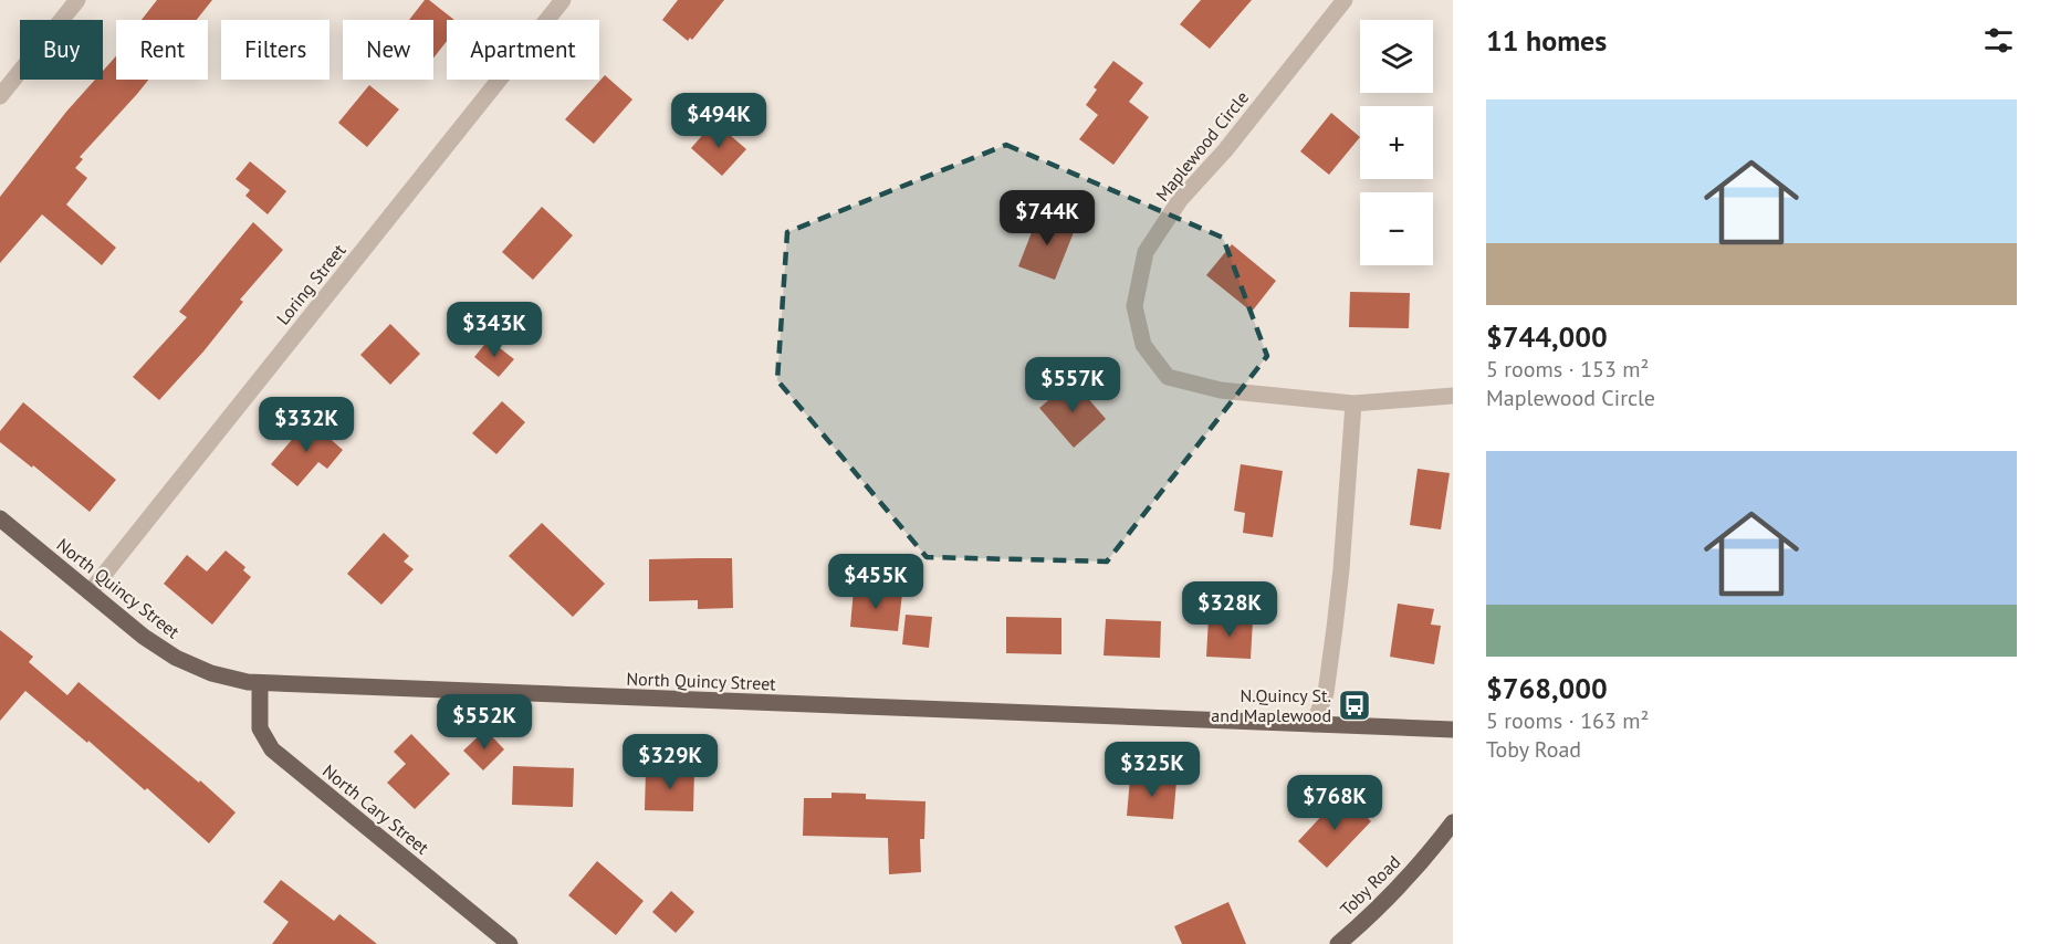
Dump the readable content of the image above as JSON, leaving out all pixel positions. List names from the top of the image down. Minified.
{"streets":{"main road":["North Quincy Street","North Cary Street","Toby Road"],"street":["Maplewood Circle","Loring Street"]},"crossings":[["Loring Street","North Quincy Street"],["North Quincy Street","North Cary Street"]],"places":{"bus stop":["N.Quincy St. and Maplewood"]},"page":{"heading":"11 homes","map_buttons":["+","−"],"chip":["Buy","Rent","Filters","New","Apartment"],"list":[{"name":"$744,000","note":"5 rooms · 153 m² · Maplewood Circle"},{"name":"$768,000","note":"5 rooms · 163 m² · Toby Road"}],"price":["$494K","$744K","$343K","$557K","$332K","$455K","$328K","$552K","$329K","$325K","$768K"]}}
